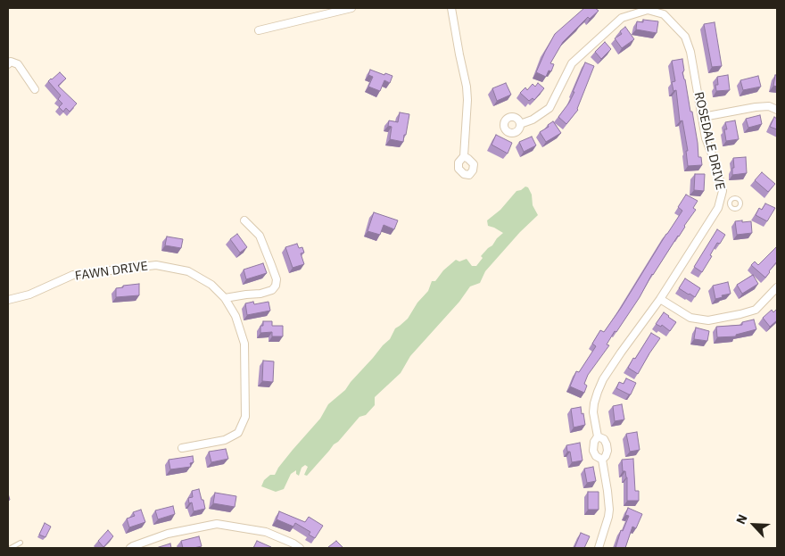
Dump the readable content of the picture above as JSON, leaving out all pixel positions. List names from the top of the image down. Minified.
{"streets":{"street":["ROSEDALE DRIVE","FAWN DRIVE"]},"north":"top left"}
